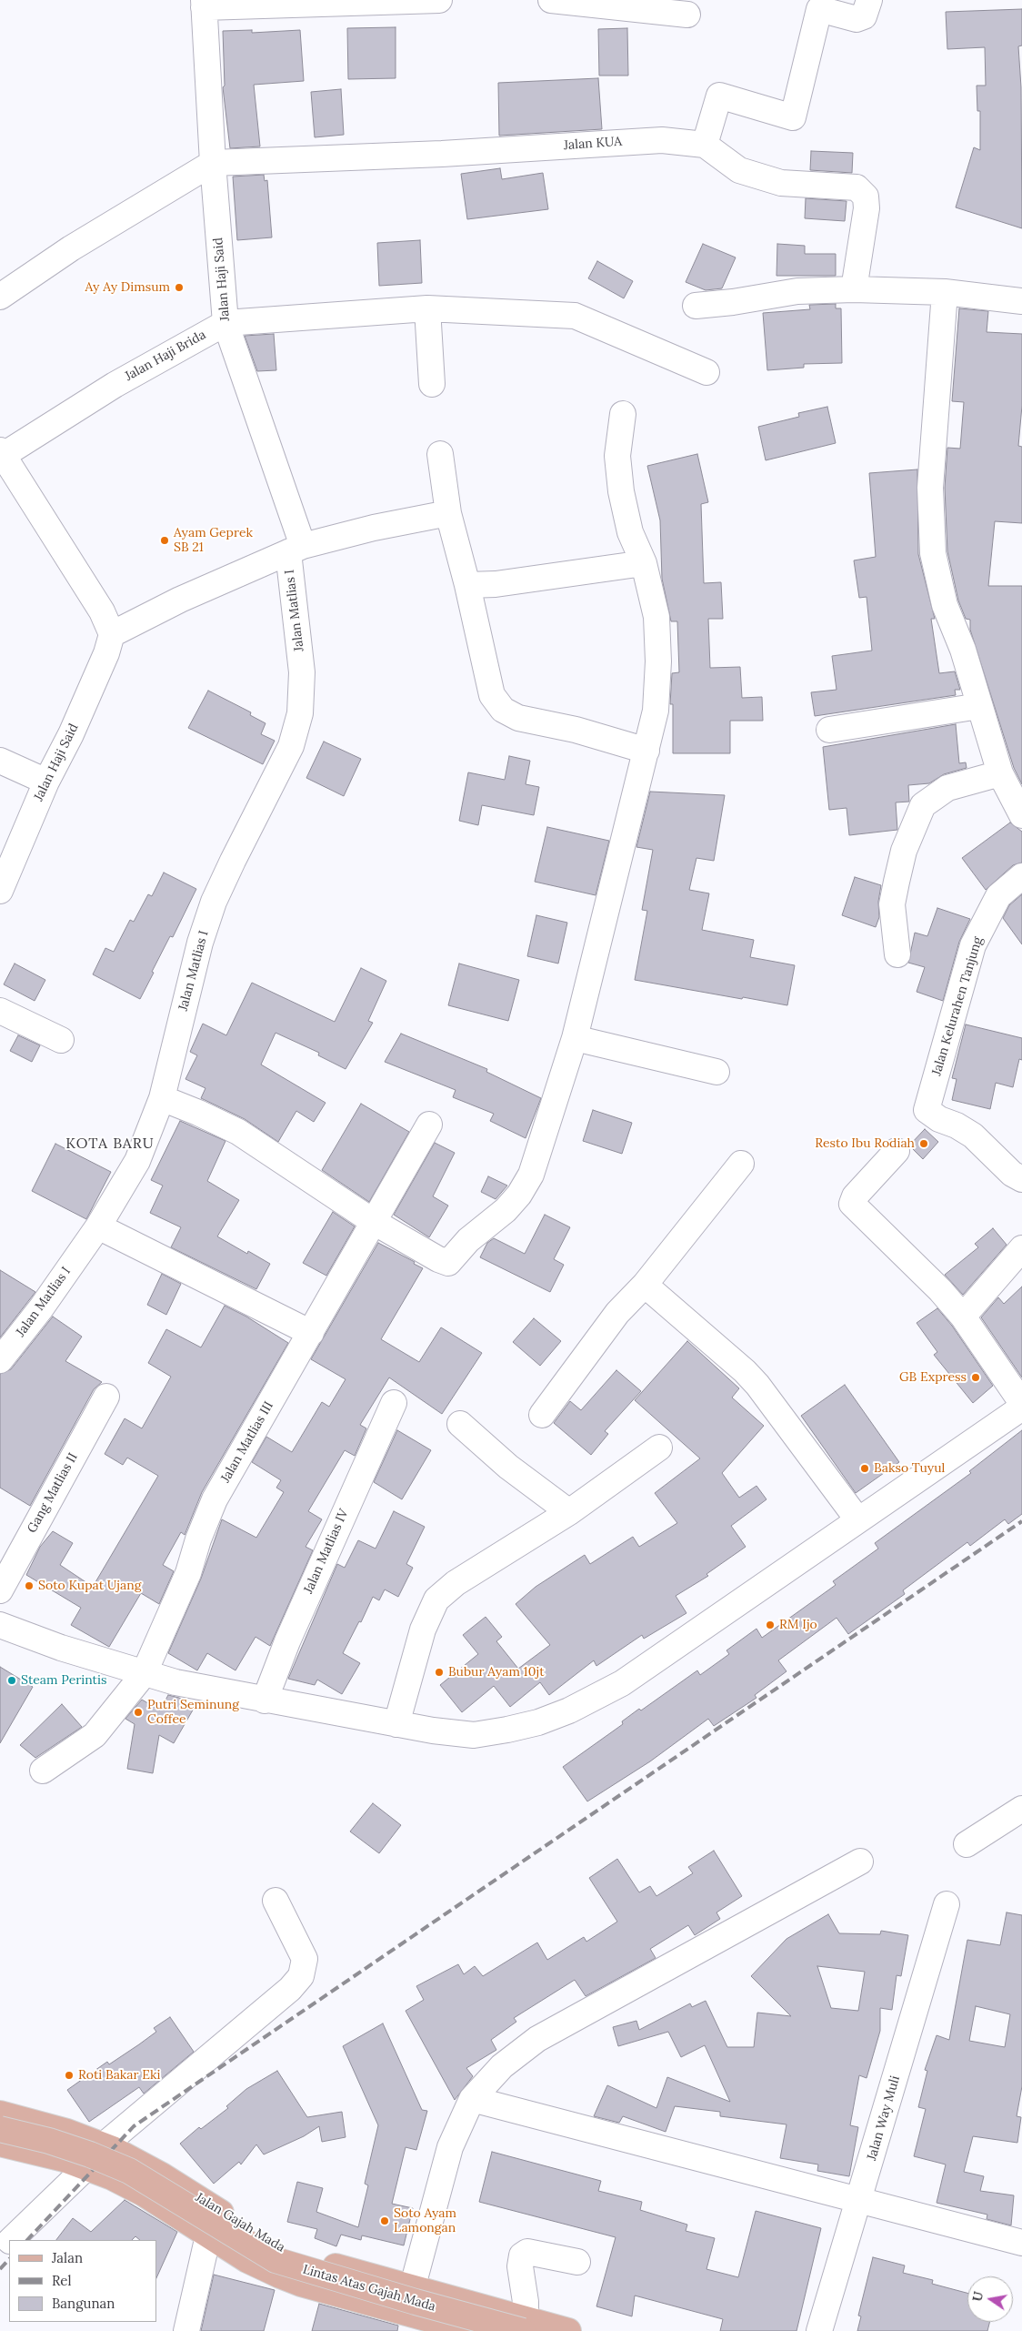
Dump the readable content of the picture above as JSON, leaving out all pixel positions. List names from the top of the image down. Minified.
{"streets":{"main road":["Jalan Gajah Mada","Lintas Atas Gajah Mada"],"street":["Jalan KUA","Jalan Haji Said","Jalan Haji Brida","Jalan Matlias I","Jalan Kelurahen Tanjung","Jalan Matlias III","Gang Matlias II","Jalan Matlias IV","Jalan Way Muli"]},"crossings":[["Jalan KUA","Jalan Haji Said"],["Jalan Haji Said","Jalan Haji Brida"],["Jalan Haji Said","Jalan Matlias I"],["Jalan Gajah Mada","Lintas Atas Gajah Mada"]],"districts":["KOTA BARU"],"places":["Ay Ay Dimsum","Ayam Geprek SB 21","Resto Ibu Rodiah","GB Express","Bakso Tuyul","Soto Kupat Ujang","RM Ijo","Bubur Ayam 10jt","Steam Perintis","Putri Seminung Coffee","Roti Bakar Eki","Soto Ayam Lamongan"],"legend":["Jalan","Rel","Bangunan"],"north":"left"}
